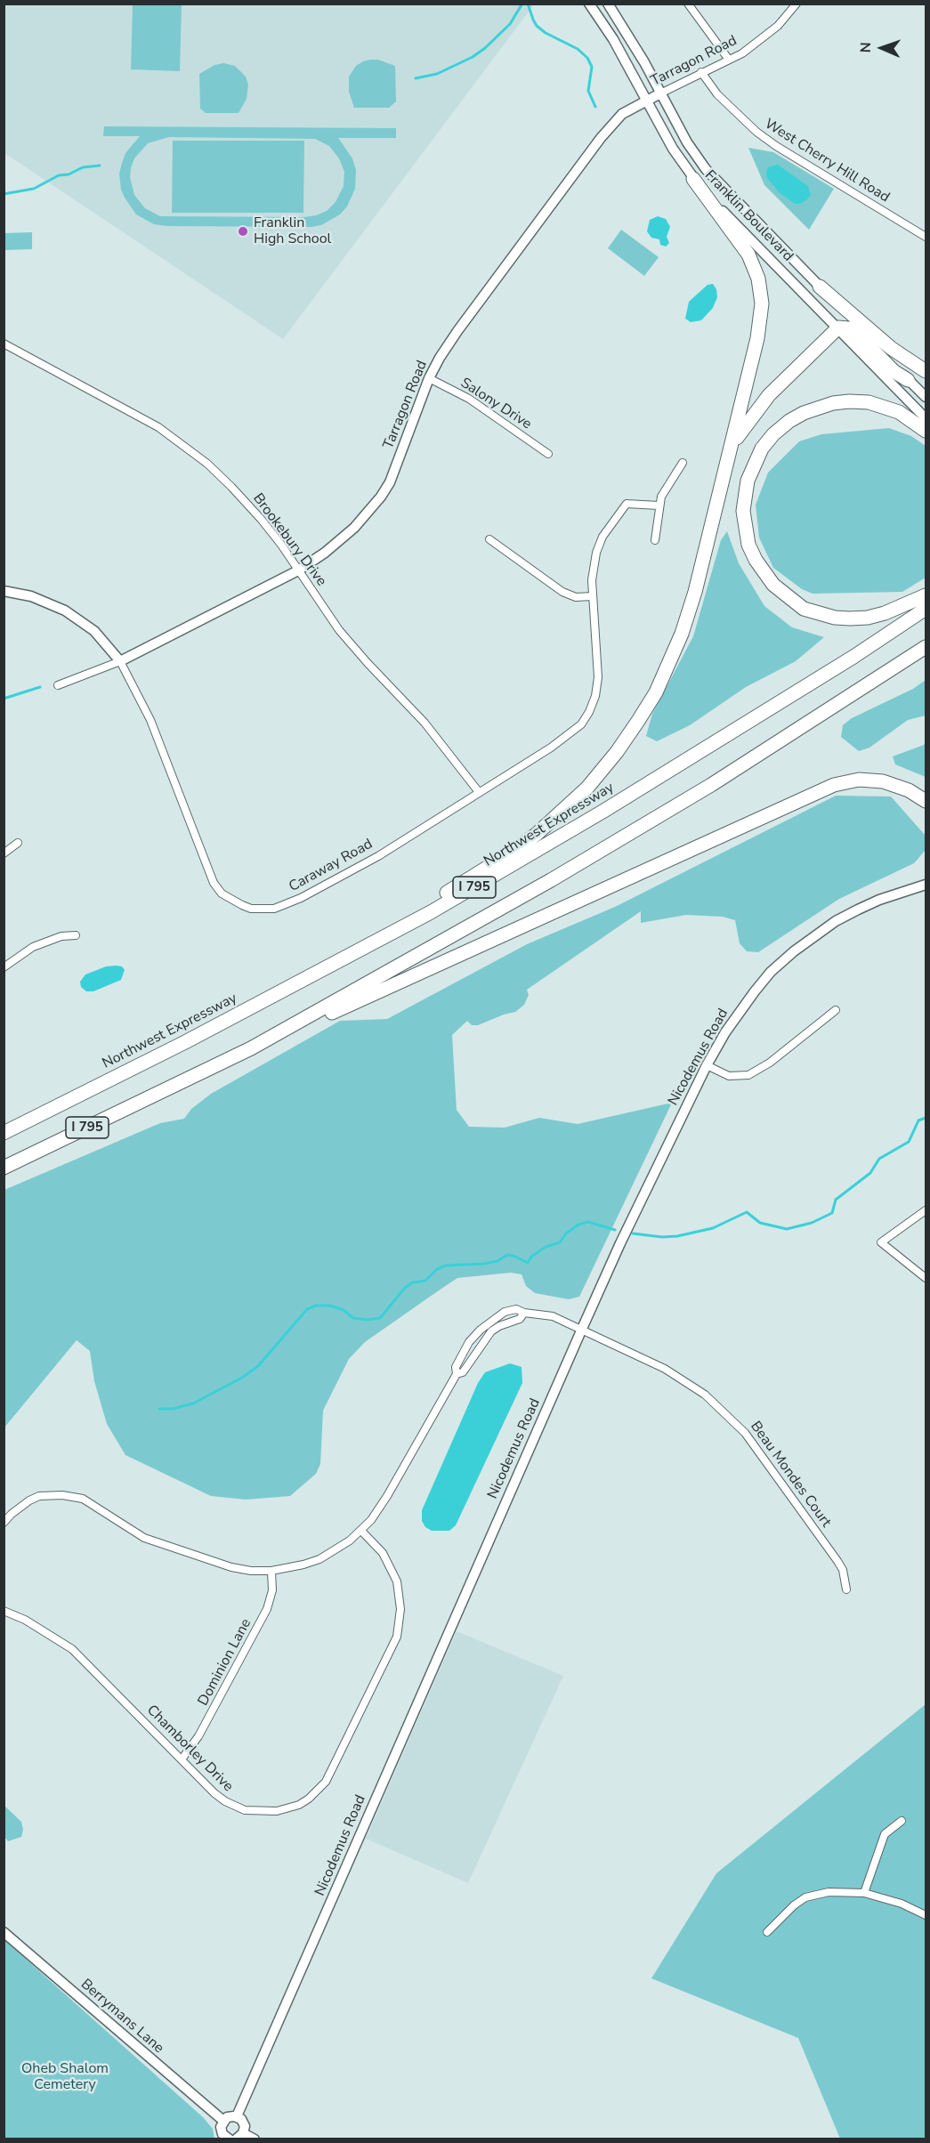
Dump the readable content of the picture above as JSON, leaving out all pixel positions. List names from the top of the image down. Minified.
{"streets":{"highway":["Northwest Expressway","I 795"],"street":["Tarragon Road","West Cherry Hill Road","Franklin Boulevard","Salony Drive","Brookebury Drive","Caraway Road","Nicodemus Road","Beau Mondes Court","Dominion Lane","Chamborley Drive","Berrymans Lane"]},"crossings":[["Tarragon Road","West Cherry Hill Road"],["Tarragon Road","Franklin Boulevard"],["Tarragon Road","Salony Drive"],["Tarragon Road","Brookebury Drive"],["Tarragon Road","Caraway Road"],["Brookebury Drive","Caraway Road"],["Nicodemus Road","Beau Mondes Court"],["Nicodemus Road","Berrymans Lane"],["Dominion Lane","Chamborley Drive"]],"parks":["Oheb Shalom Cemetery"],"places":["Franklin High School"],"north":"left"}
